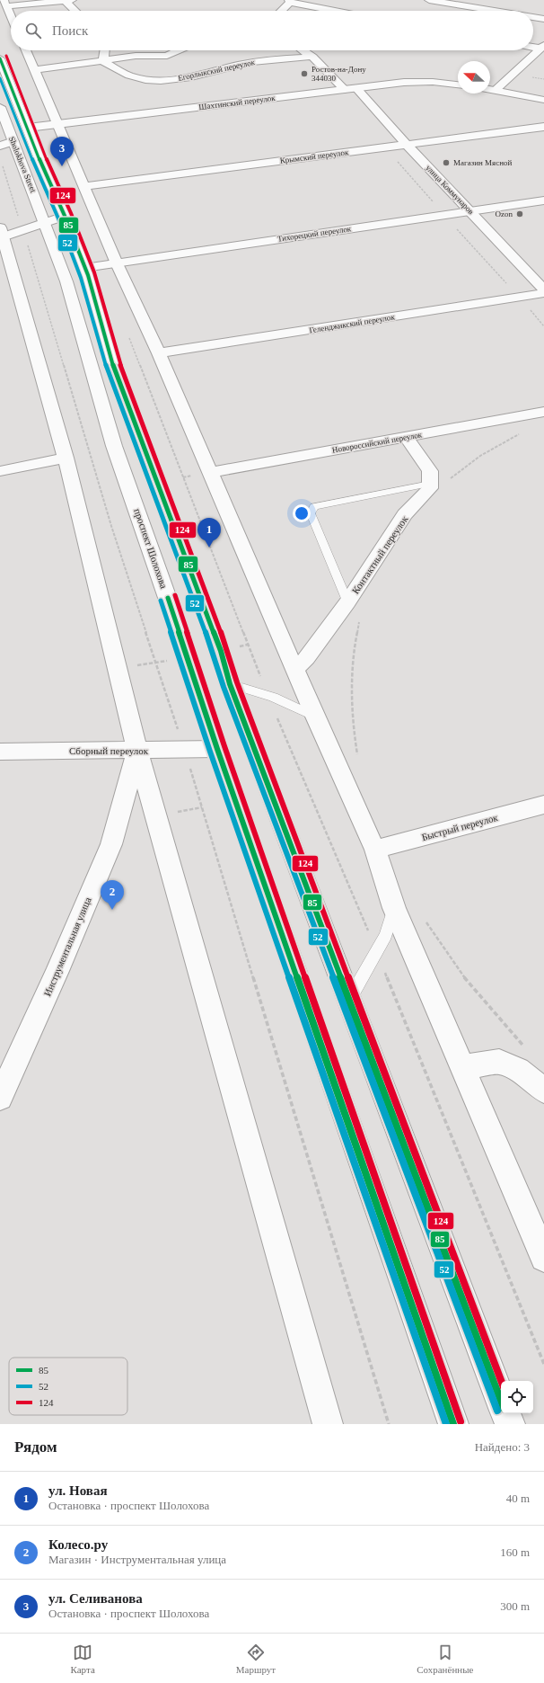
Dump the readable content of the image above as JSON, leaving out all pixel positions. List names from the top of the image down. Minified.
{"streets":{"street":["Егорлыкский переулок","Шахтинский переулок","Крымский переулок","Sholokhova Street","улица Коммунаров","Тихорецкий переулок","Геленджикский переулок","Новороссийский переулок","проспект Шолохова","Контактный переулок","Сборный переулок","Быстрый переулок","Инструментальная улица"]},"crossings":[["Егорлыкский переулок","улица Коммунаров"],["Шахтинский переулок","улица Коммунаров"],["Шахтинский переулок","проспект Шолохова"],["Крымский переулок","улица Коммунаров"],["Sholokhova Street","проспект Шолохова"],["улица Коммунаров","Тихорецкий переулок"],["Тихорецкий переулок","проспект Шолохова"],["проспект Шолохова","Сборный переулок"],["Сборный переулок","Инструментальная улица"]],"places":["Ростов-на-Дону 344030","Магазин Мясной","Ozon"],"lines":["transit line 124","transit line 85","transit line 52"],"legend":["85","52","124"],"north":"left","page":{"search":"Поиск","pins":["3","1","2"],"heading":["Рядом","Найдено: 3"],"list":[{"mark":"1","name":"ул. Новая","note":"Остановка · проспект Шолохова","value":"40 m"},{"mark":"2","name":"Колесо.ру","note":"Магазин · Инструментальная улица","value":"160 m"},{"mark":"3","name":"ул. Селиванова","note":"Остановка · проспект Шолохова","value":"300 m"}],"nav":["Карта","Маршрут","Сохранённые"]}}
